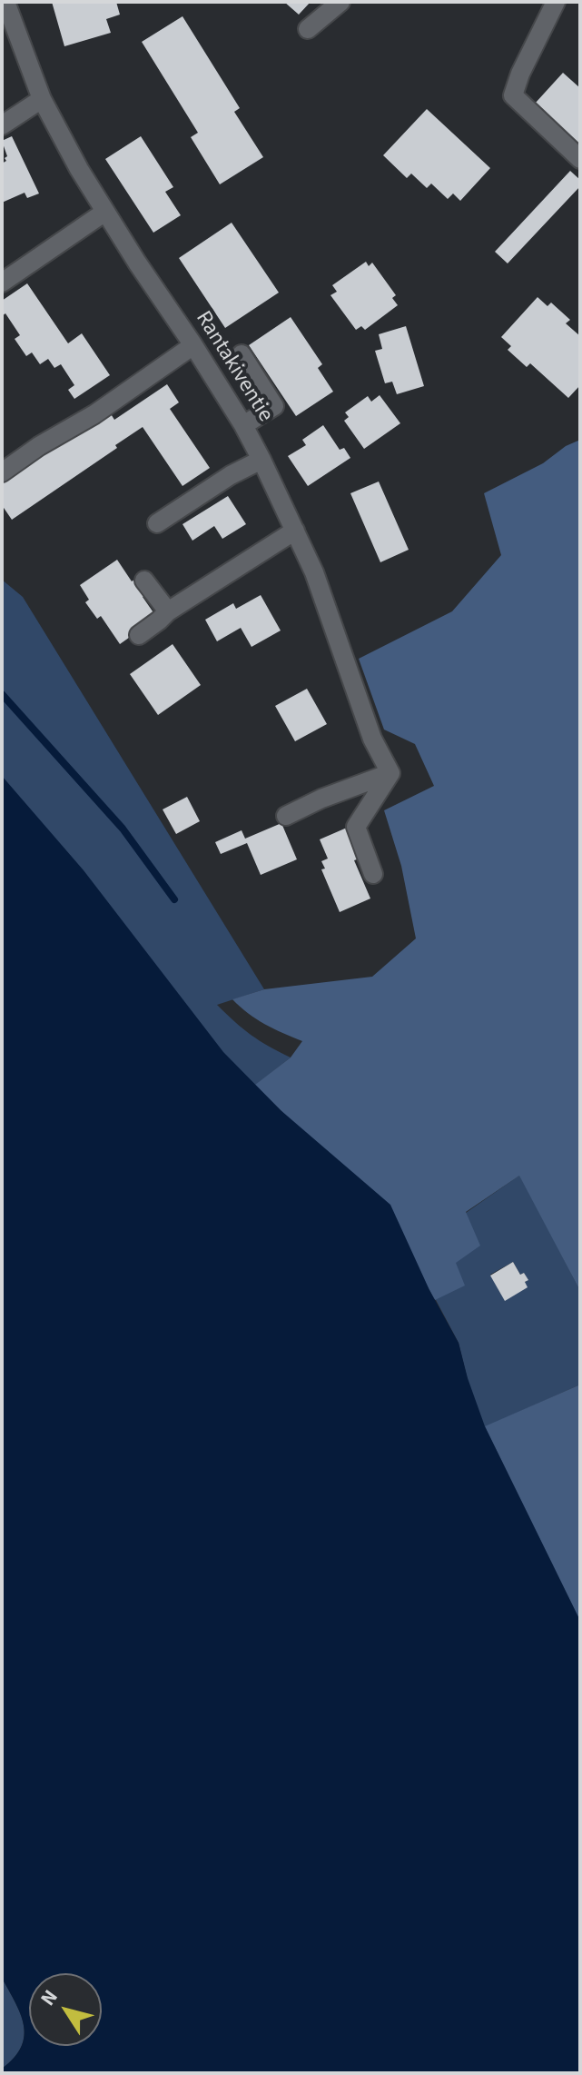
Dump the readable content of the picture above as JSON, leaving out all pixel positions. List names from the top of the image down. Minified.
{"streets":{"street":["Rantakiventie"]},"north":"top left"}
